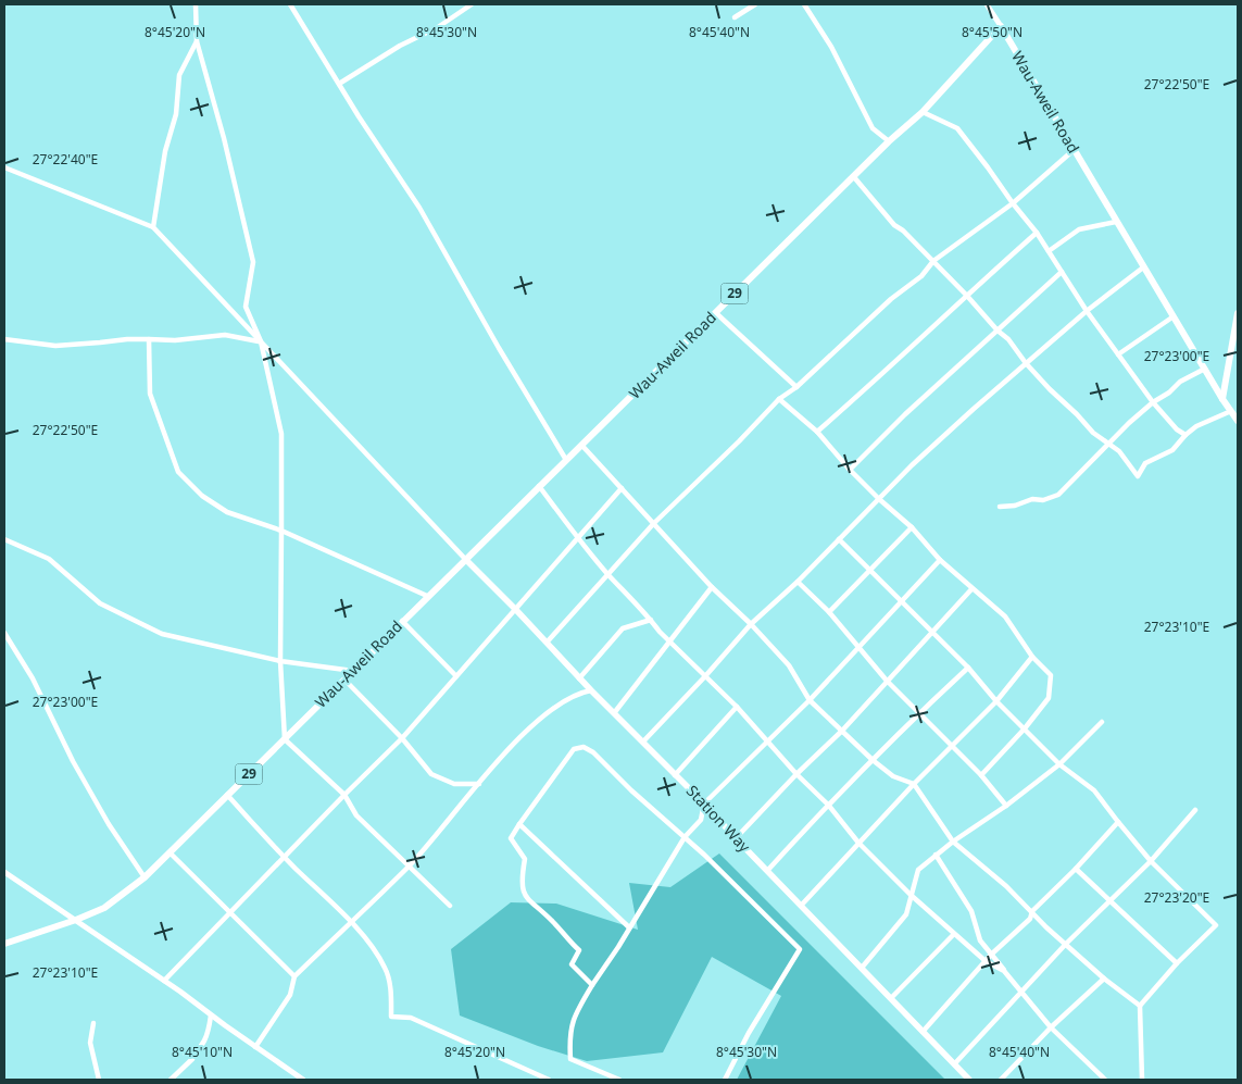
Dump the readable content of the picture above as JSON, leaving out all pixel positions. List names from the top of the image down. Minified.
{"streets":{"main road":["Wau-Aweil Road","29","Station Way"]},"crossings":[["Wau-Aweil Road","Station Way"]],"coordinates":["8°45'20\"N","8°45'30\"N","8°45'40\"N","8°45'50\"N","27°22'50\"E","27°22'40\"E","27°23'00\"E","27°23'10\"E","27°23'20\"E","8°45'10\"N"]}
